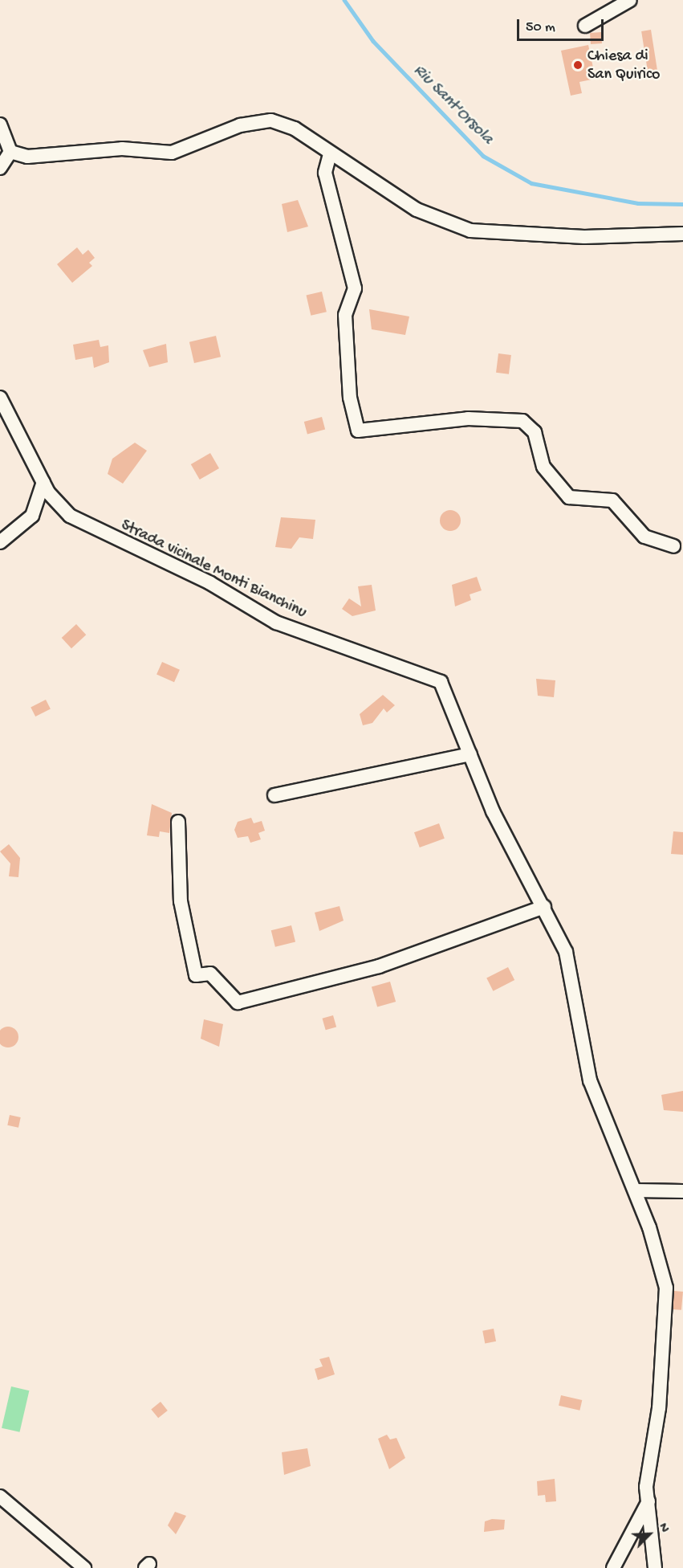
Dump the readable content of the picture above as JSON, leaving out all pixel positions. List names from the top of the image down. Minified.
{"streets":{"street":["Strada vicinale Monti Bianchinu"]},"water":["Riu Sant'Orsola"],"places":["Chiesa di San Quirico"],"scale_bar":"50 m","north":"top right"}
